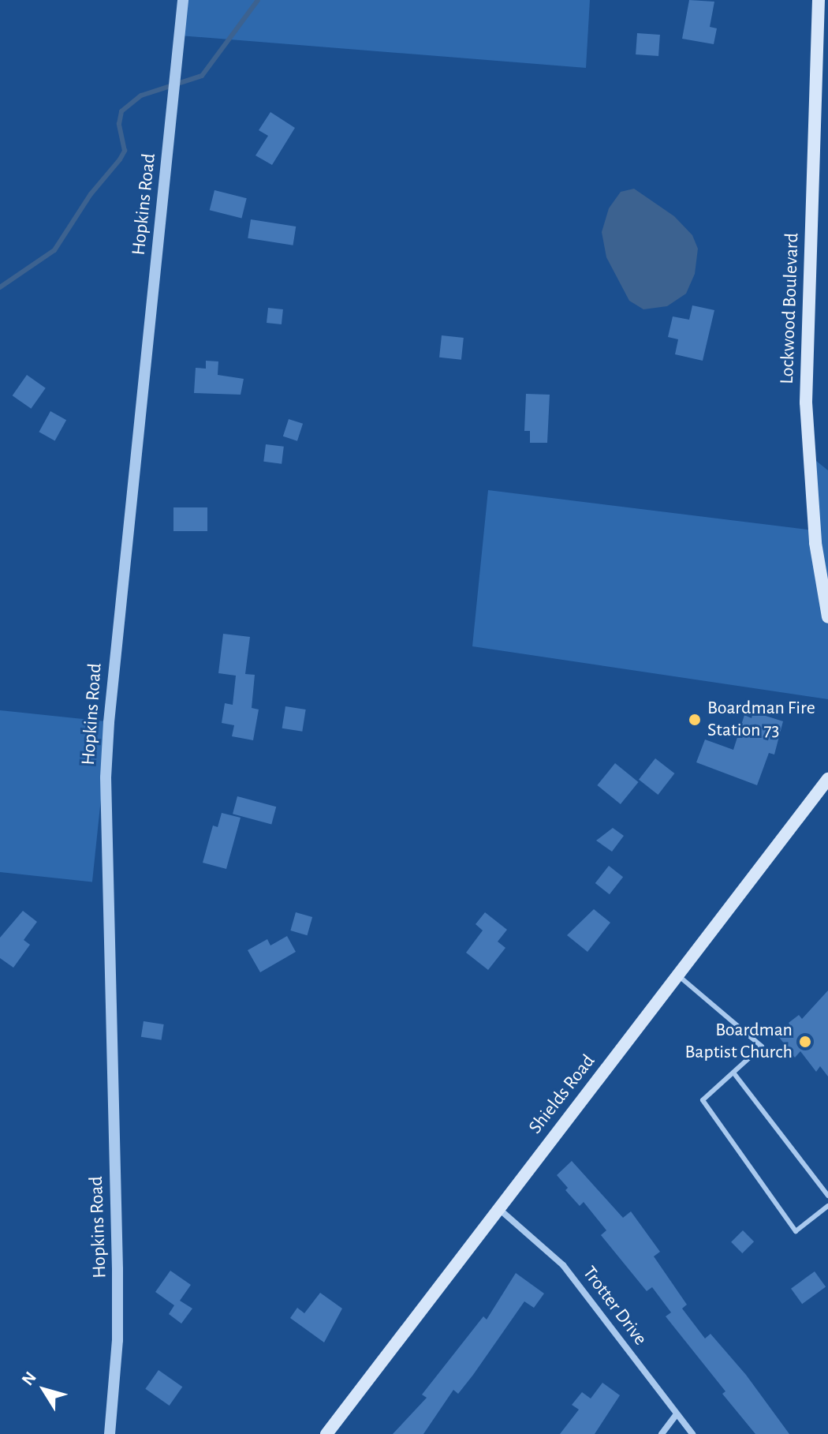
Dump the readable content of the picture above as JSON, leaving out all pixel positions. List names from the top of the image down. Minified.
{"streets":{"main road":["Lockwood Boulevard","Shields Road"],"street":["Hopkins Road","Trotter Drive"]},"crossings":[["Shields Road","Trotter Drive"]],"places":["Boardman Fire Station 73","Boardman Baptist Church"],"north":"top left"}
